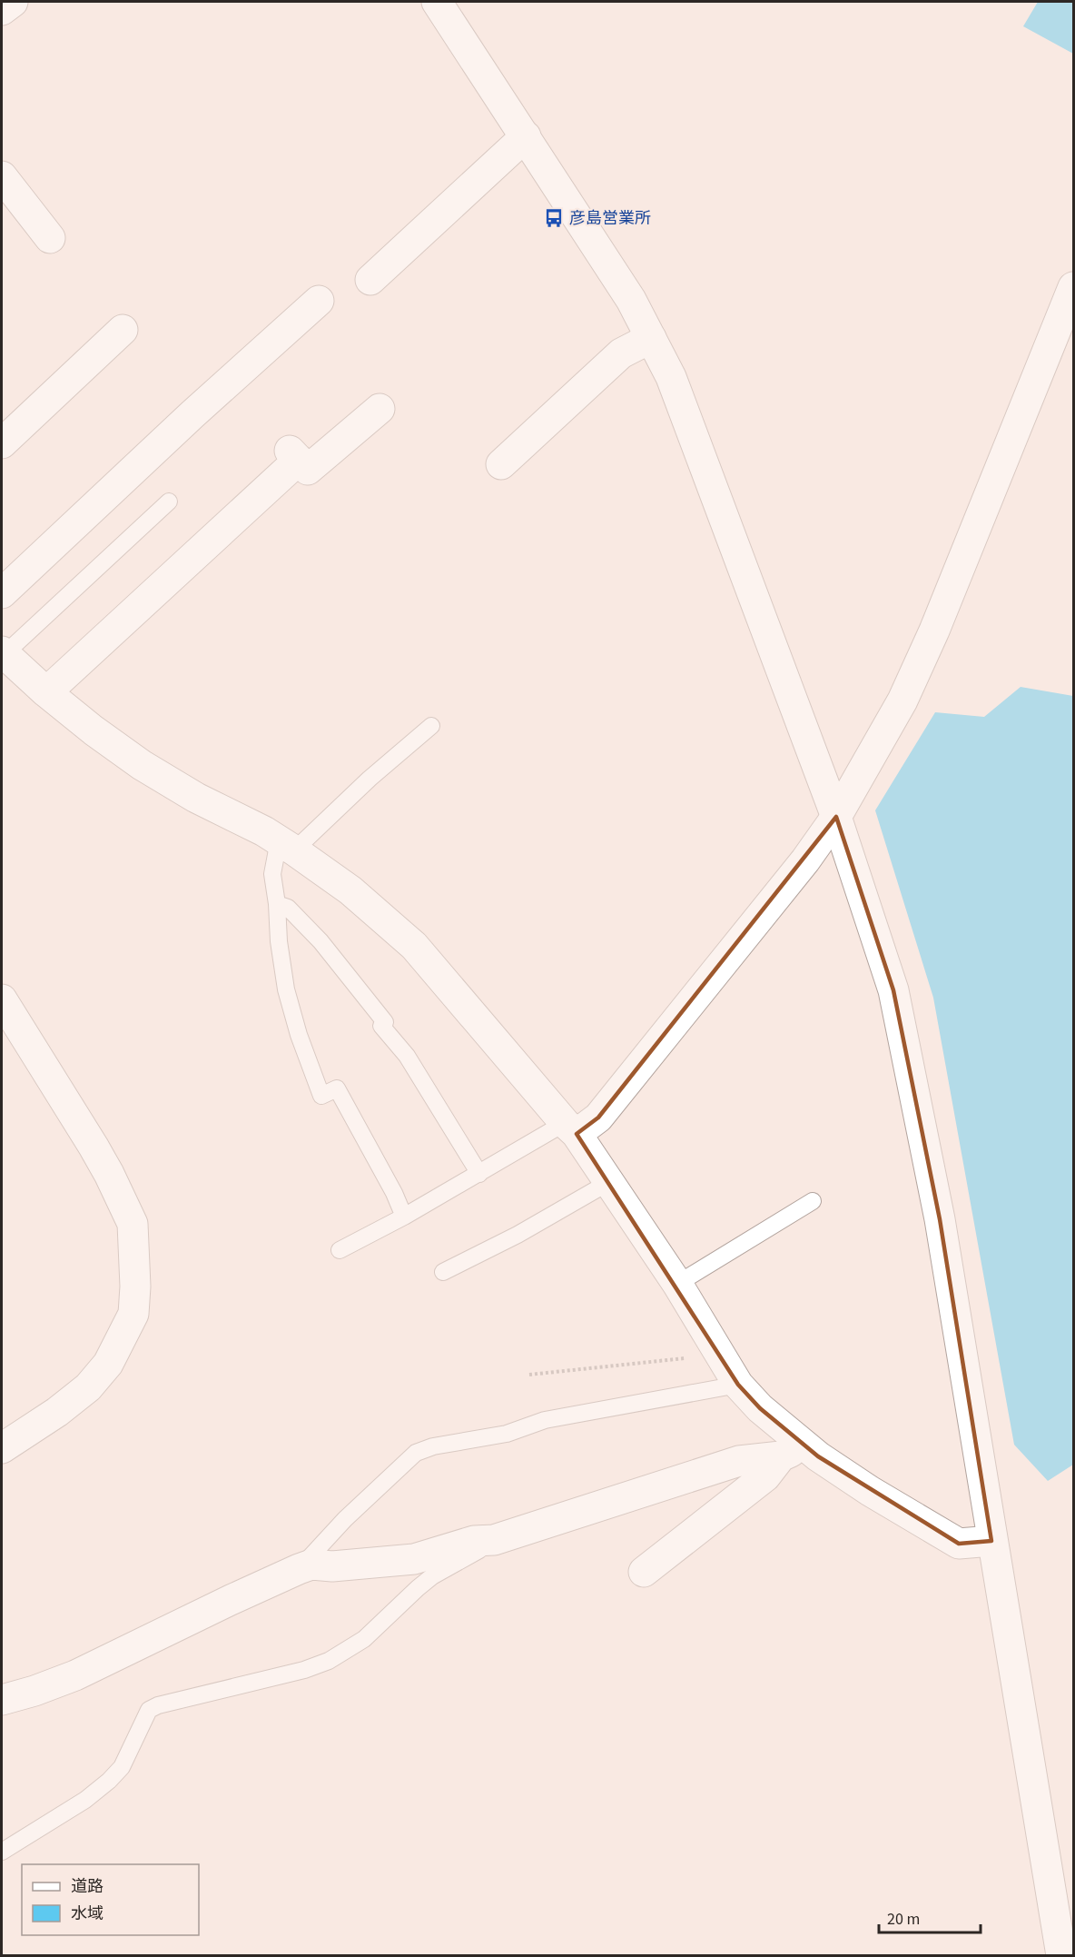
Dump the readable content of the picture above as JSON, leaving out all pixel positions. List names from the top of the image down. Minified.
{"places":{"bus stop":["彦島営業所"]},"legend":["道路","水域"],"scale_bar":"20 m"}
